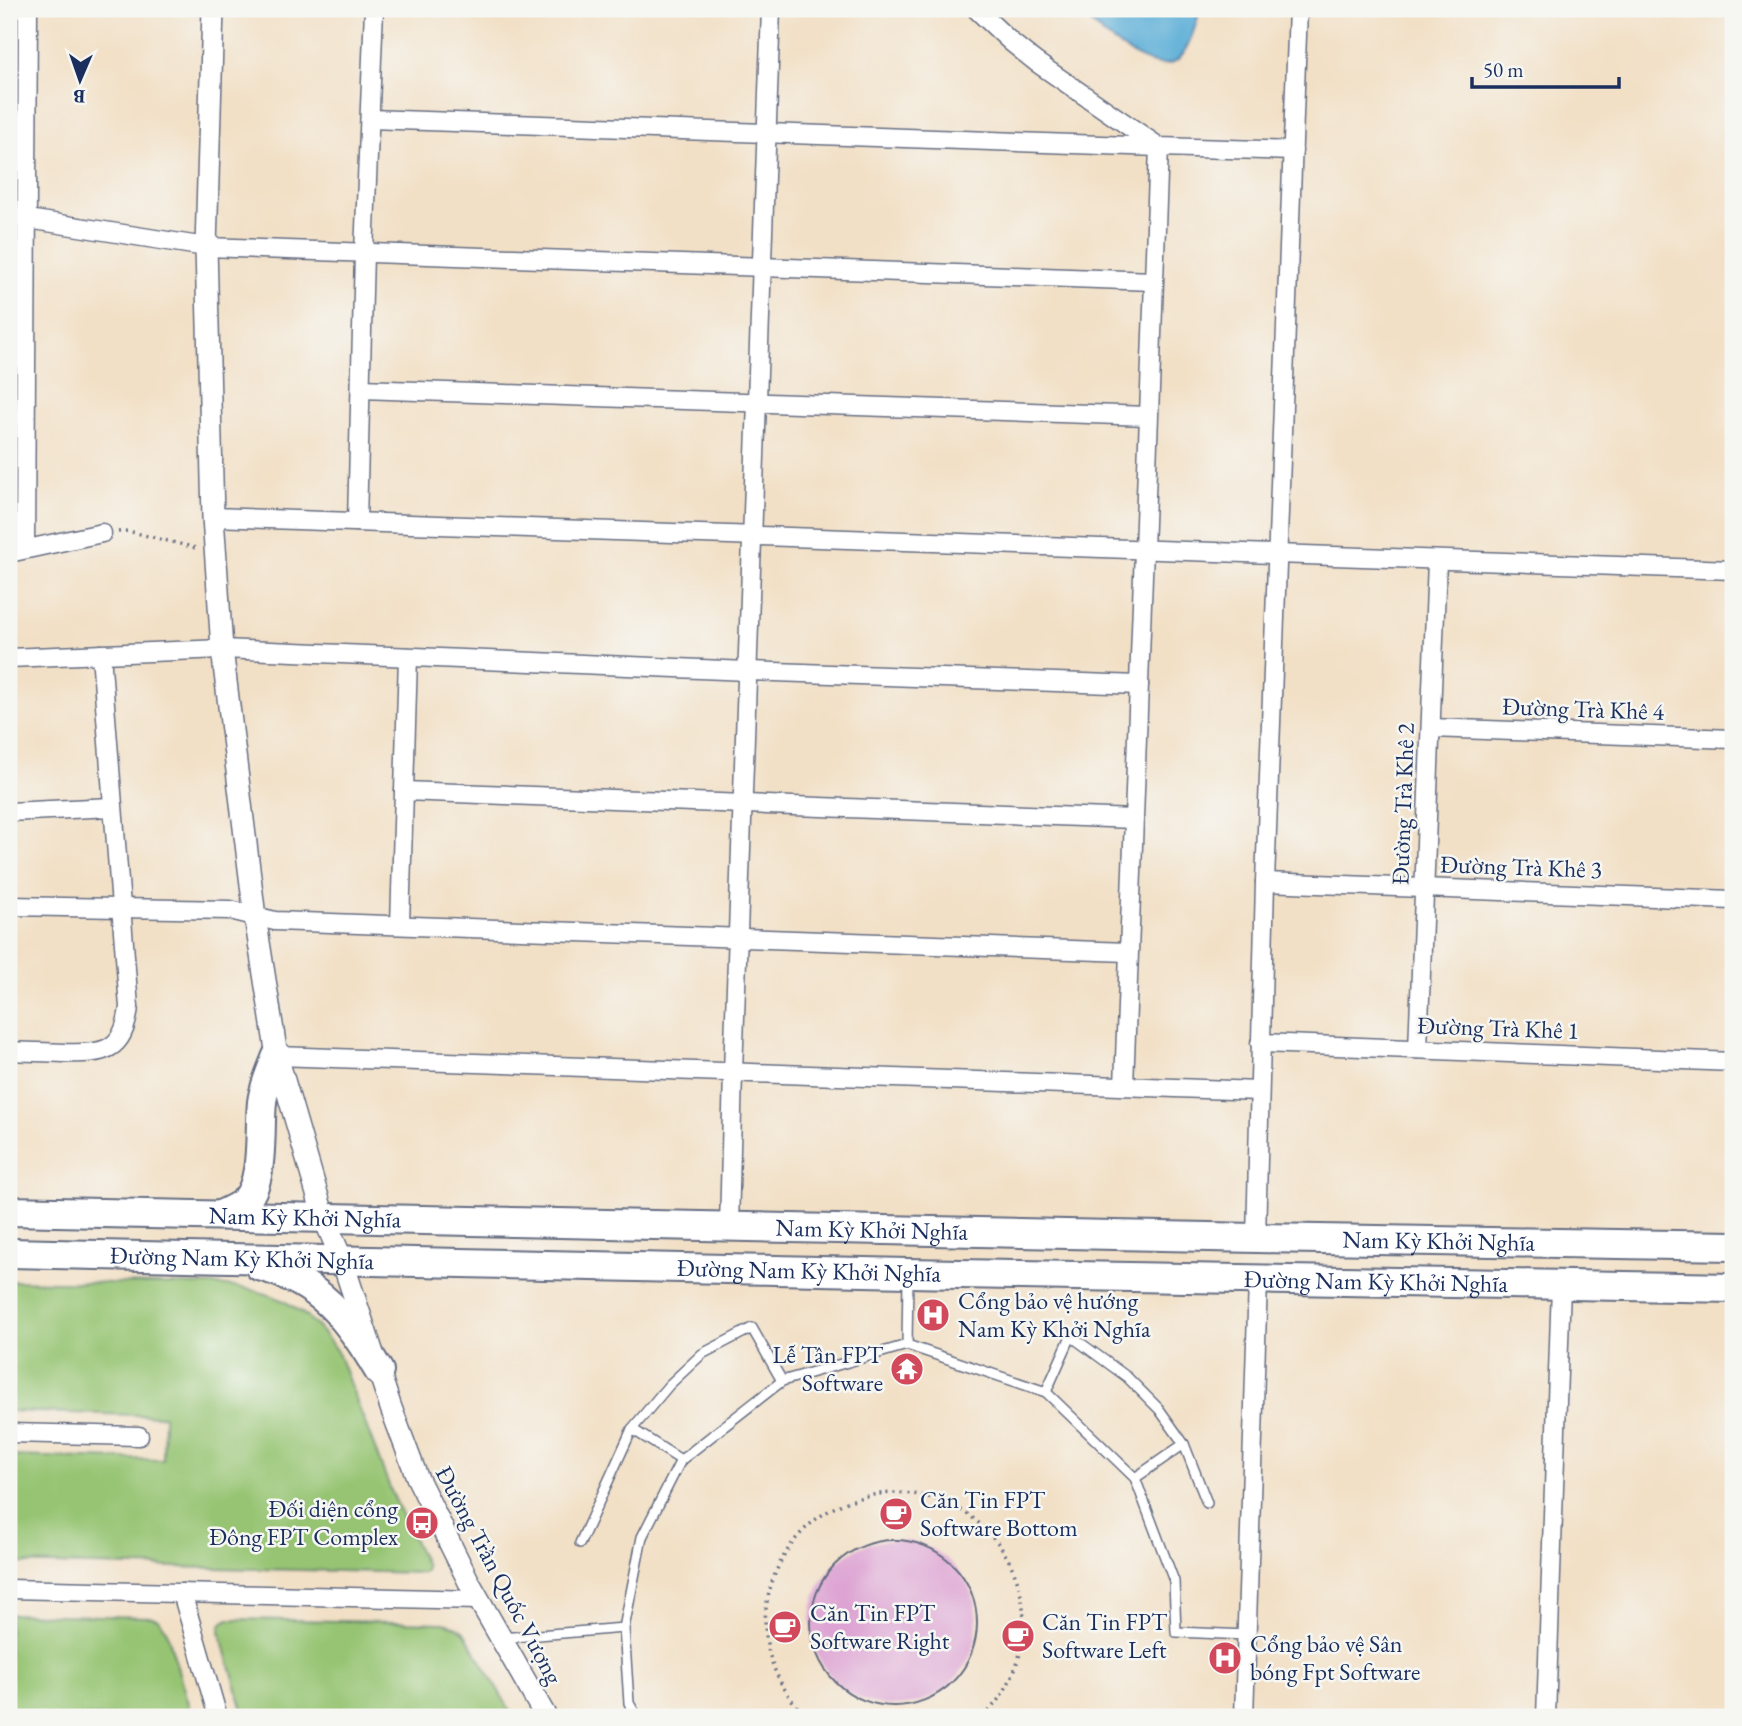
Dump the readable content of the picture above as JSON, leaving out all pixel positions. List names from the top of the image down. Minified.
{"streets":{"main road":["Nam Kỳ Khởi Nghĩa","Đường Nam Kỳ Khởi Nghĩa"],"street":["Đường Trà Khê 4","Đường Trà Khê 2","Đường Trà Khê 3","Đường Trà Khê 1","Đường Trần Quốc Vượng"]},"crossings":[["Đường Trà Khê 4","Đường Trà Khê 2"],["Đường Trà Khê 2","Đường Trà Khê 3"],["Đường Trà Khê 2","Đường Trà Khê 1"],["Nam Kỳ Khởi Nghĩa","Đường Trần Quốc Vượng"],["Đường Nam Kỳ Khởi Nghĩa","Đường Trần Quốc Vượng"]],"places":{"hospital":["Cổng bảo vệ hướng Nam Kỳ Khởi Nghĩa","Cổng bảo vệ Sân bóng Fpt Software"],"temple":["Lễ Tân FPT Software"],"cafe":["Căn Tin FPT Software Bottom","Căn Tin FPT Software Right","Căn Tin FPT Software Left"],"bus stop":["Đối diện cổng Đông FPT Complex"]},"scale_bar":"50 m","north":"bottom"}
